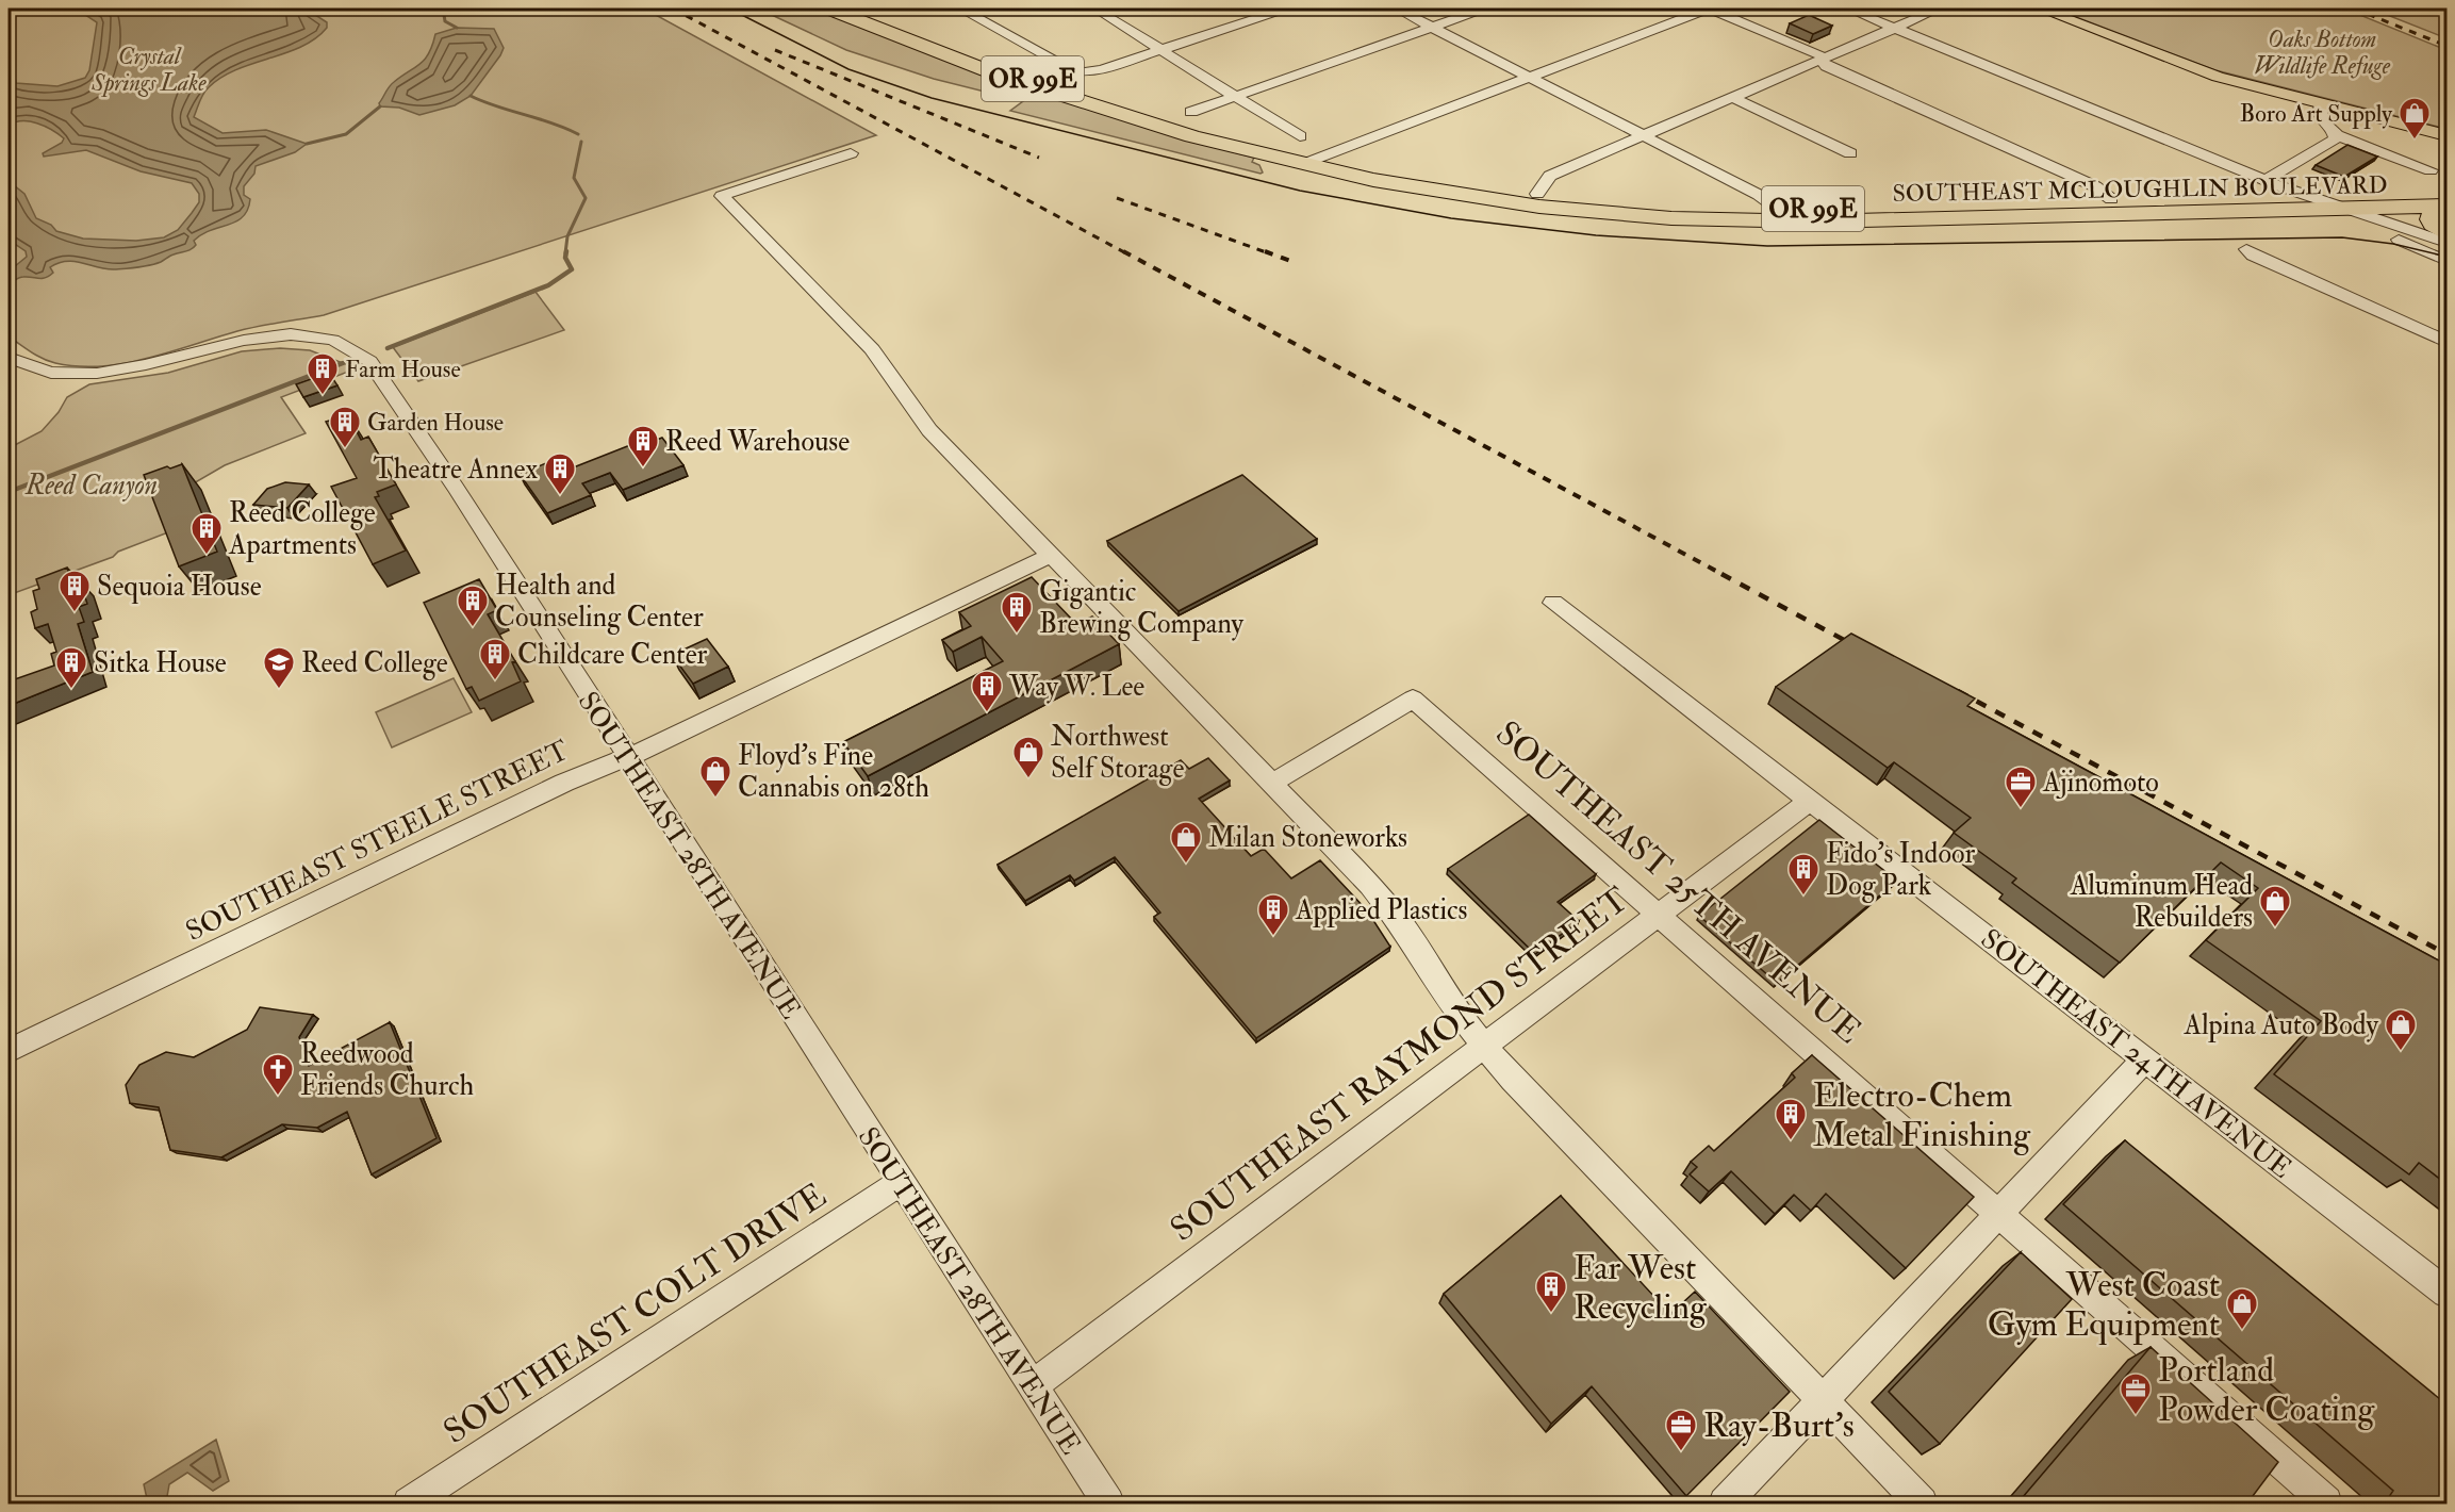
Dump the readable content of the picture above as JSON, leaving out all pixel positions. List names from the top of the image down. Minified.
{"streets":{"highway":["OR 99E","SOUTHEAST MCLOUGHLIN BOULEVARD"],"street":["SOUTHEAST STEELE STREET","SOUTHEAST 28TH AVENUE","SOUTHEAST 25TH AVENUE","SOUTHEAST 24TH AVENUE","SOUTHEAST RAYMOND STREET","SOUTHEAST COLT DRIVE"]},"crossings":[["SOUTHEAST STEELE STREET","SOUTHEAST 28TH AVENUE"],["SOUTHEAST 28TH AVENUE","SOUTHEAST RAYMOND STREET"],["SOUTHEAST 28TH AVENUE","SOUTHEAST COLT DRIVE"],["SOUTHEAST 25TH AVENUE","SOUTHEAST RAYMOND STREET"],["SOUTHEAST 24TH AVENUE","SOUTHEAST RAYMOND STREET"]],"water":["Crystal Springs Lake"],"parks":["Oaks Bottom Wildlife Refuge","Reed Canyon"],"places":{"shop":["Boro Art Supply","Northwest Self Storage","Floyd's Fine Cannabis on 28th","Milan Stoneworks","Aluminum Head Rebuilders","Alpina Auto Body","West Coast Gym Equipment"],"building":["Farm House","Garden House","Reed Warehouse","Theatre Annex","Reed College Apartments","Sequoia House","Health and Counseling Center","Gigantic Brewing Company","Childcare Center","Sitka House","Way W. Lee","Fido's Indoor Dog Park","Applied Plastics","Electro-Chem Metal Finishing","Far West Recycling"],"school or university":["Reed College"],"office":["Ajinomoto","Portland Powder Coating","Ray-Burt's"],"church":["Reedwood Friends Church"]}}
